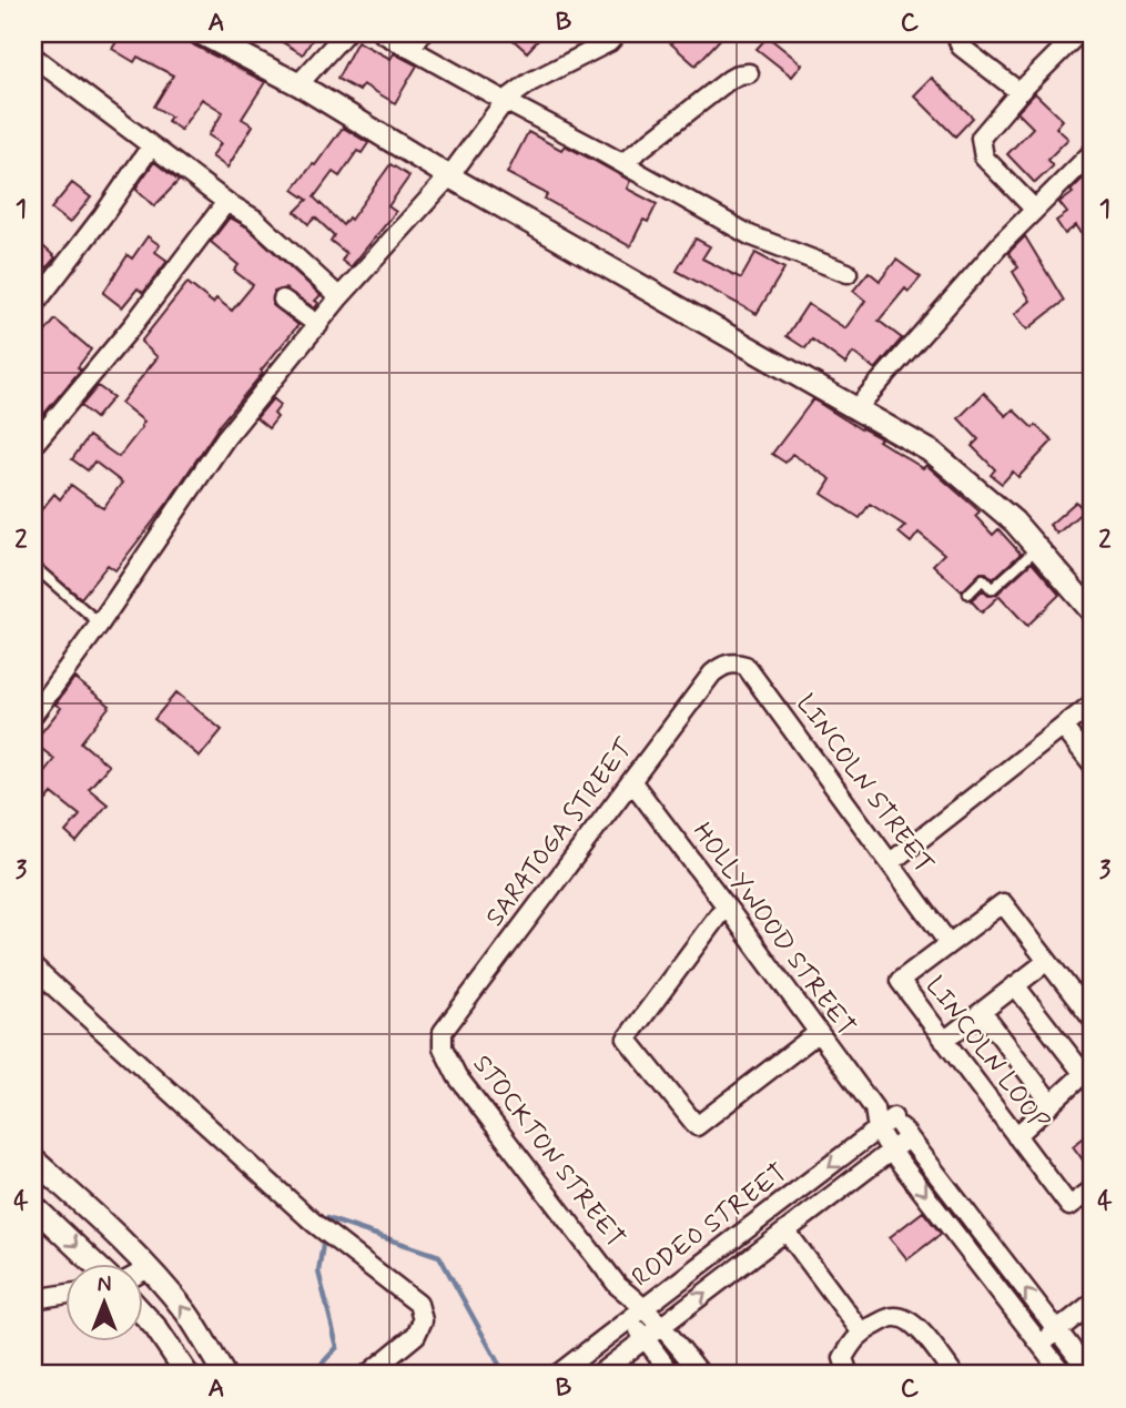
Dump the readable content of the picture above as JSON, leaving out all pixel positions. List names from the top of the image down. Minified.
{"streets":{"street":["LINCOLN STREET","SARATOGA STREET","HOLLYWOOD STREET","LINCOLN LOOP","STOCKTON STREET","RODEO STREET"]},"crossings":[["LINCOLN STREET","SARATOGA STREET"],["LINCOLN STREET","LINCOLN LOOP"],["SARATOGA STREET","HOLLYWOOD STREET"],["SARATOGA STREET","STOCKTON STREET"]],"north":"top","grid":{"columns":["A","B","C"],"rows":["1","2","3","4"]}}
